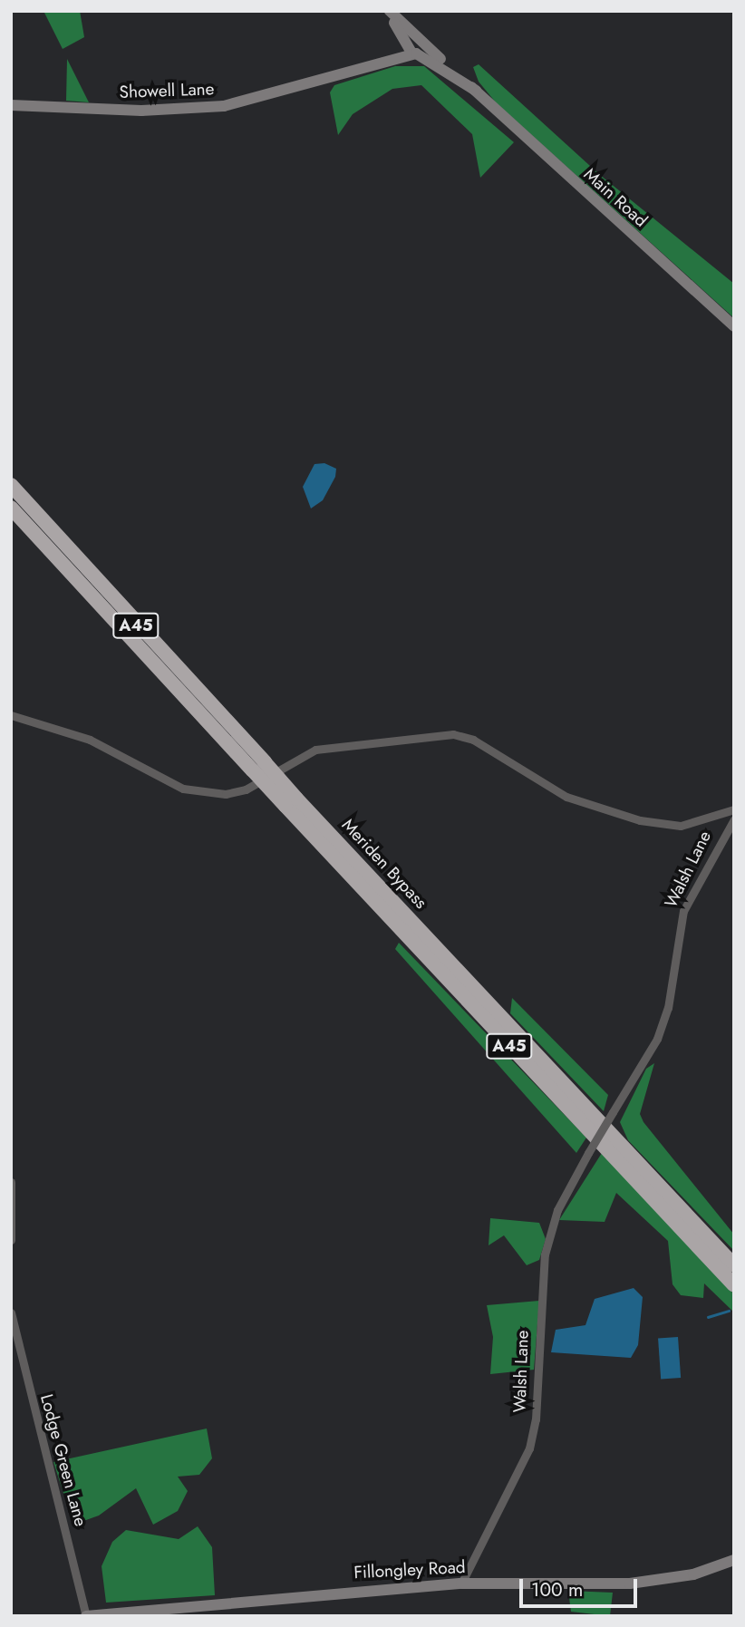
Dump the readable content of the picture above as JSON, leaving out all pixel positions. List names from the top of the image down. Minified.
{"streets":{"highway":["A45","Meriden Bypass"],"main road":["Showell Lane","Main Road","Fillongley Road"],"street":["Walsh Lane","Lodge Green Lane"]},"crossings":[["Showell Lane","Main Road"],["Walsh Lane","Fillongley Road"],["Lodge Green Lane","Fillongley Road"]],"scale_bar":"100 m"}
